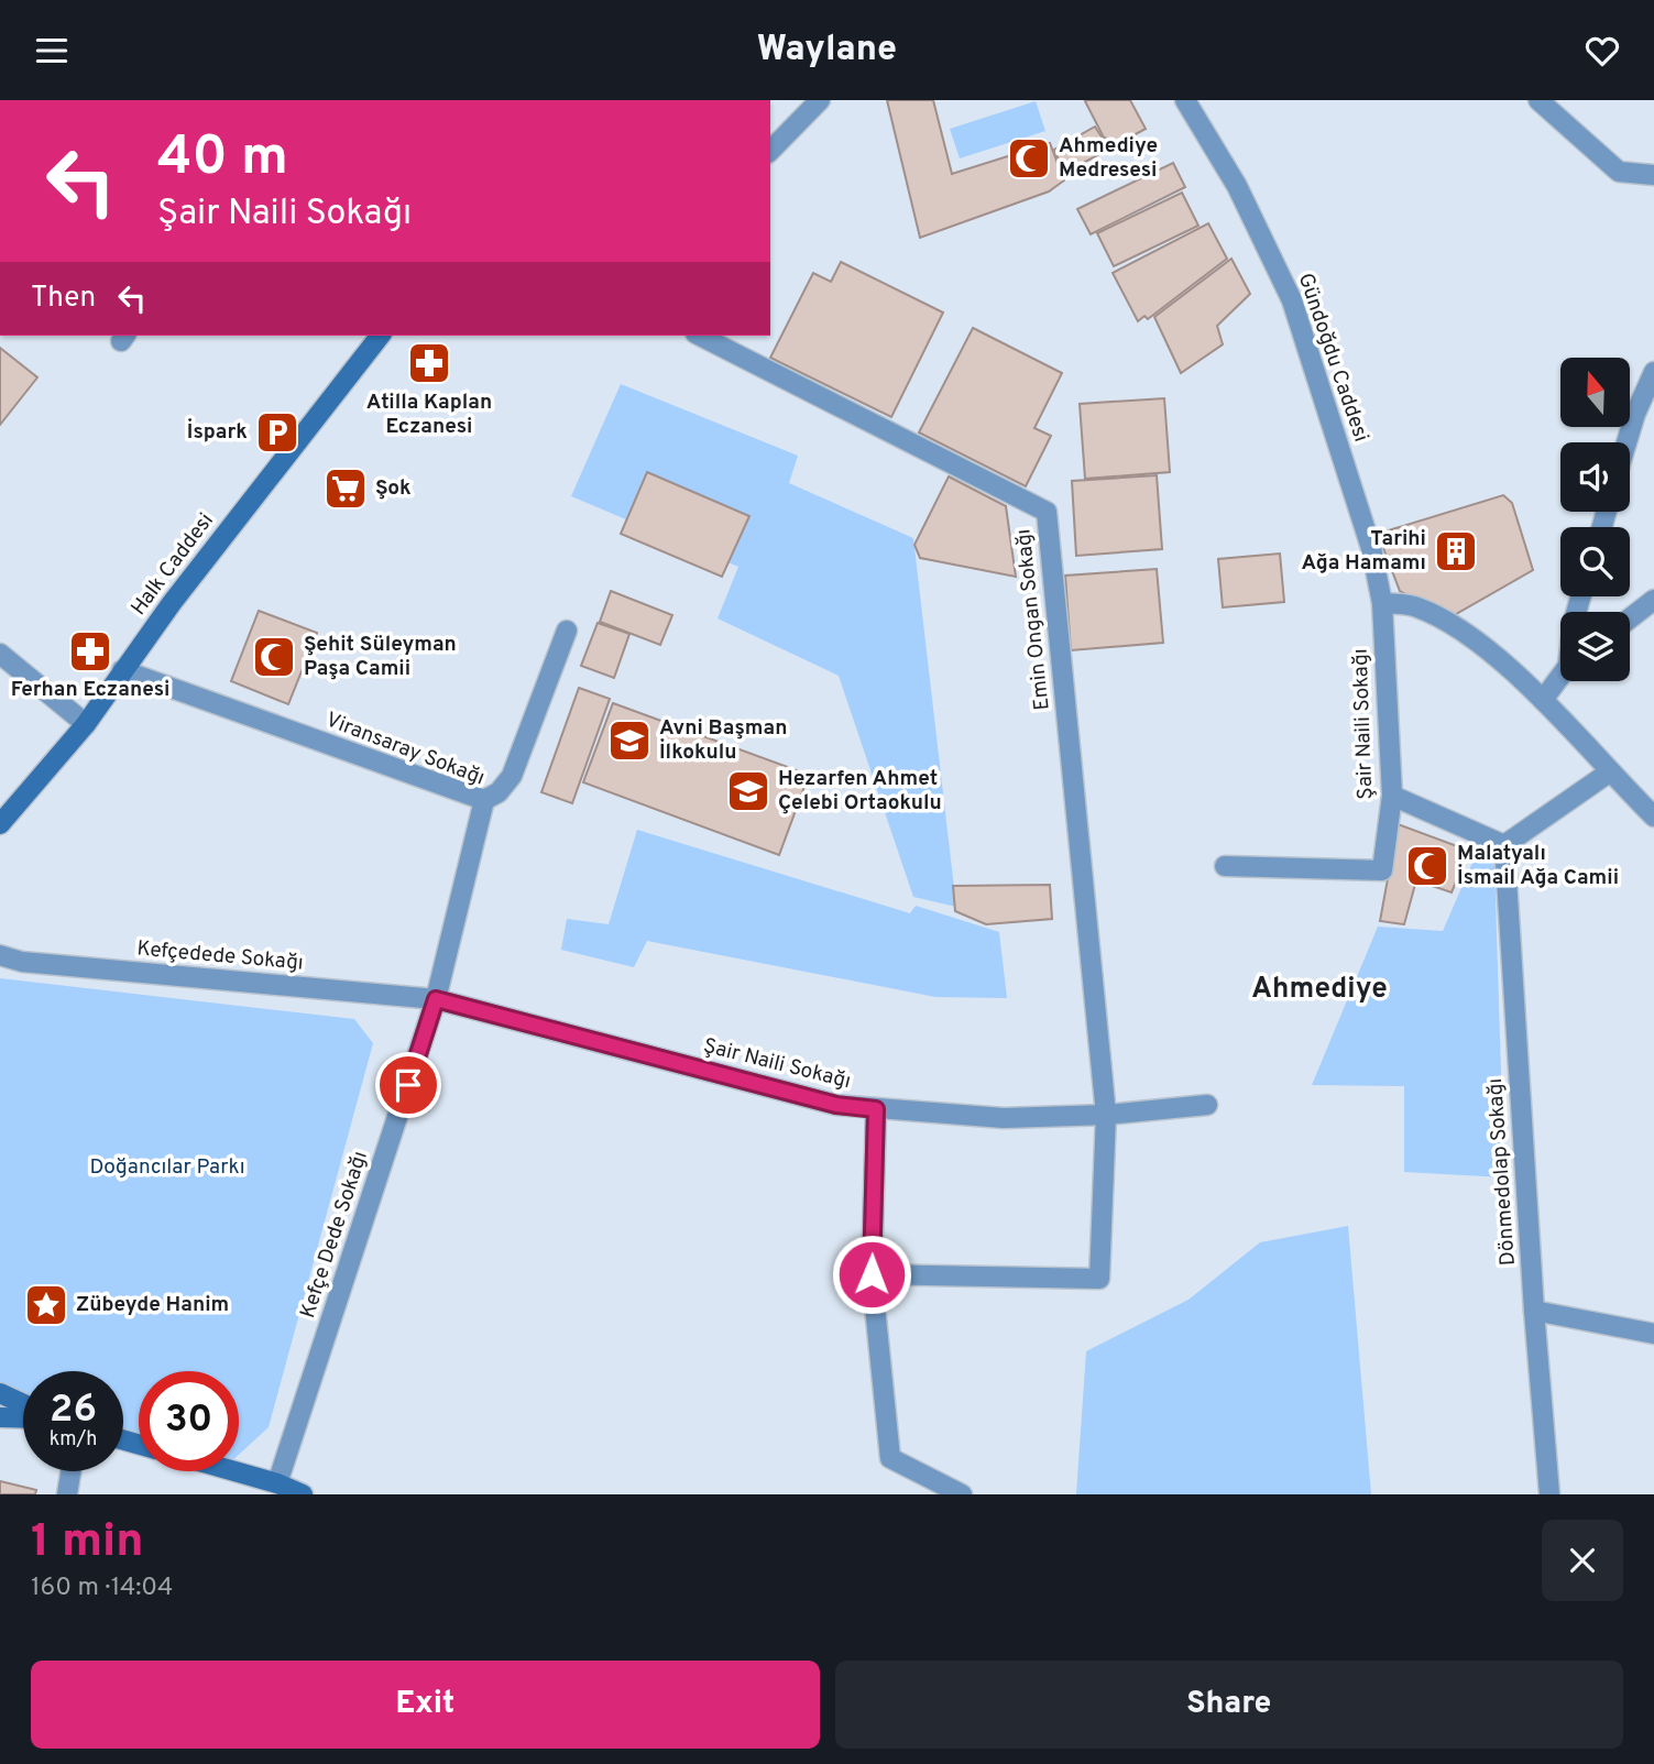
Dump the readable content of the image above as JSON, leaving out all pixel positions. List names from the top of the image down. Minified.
{"streets":{"main road":["Halk Caddesi"],"street":["Gündoğdu Caddesi","Emin Ongan Sokağı","Şair Naili Sokağı","Viransaray Sokağı","Kefçedede Sokağı","Dönmedolap Sokağı","Kefçe Dede Sokağı"]},"crossings":[["Gündoğdu Caddesi","Şair Naili Sokağı"],["Halk Caddesi","Viransaray Sokağı"],["Emin Ongan Sokağı","Şair Naili Sokağı"],["Şair Naili Sokağı","Viransaray Sokağı"],["Şair Naili Sokağı","Kefçedede Sokağı"],["Şair Naili Sokağı","Kefçe Dede Sokağı"],["Viransaray Sokağı","Kefçedede Sokağı"],["Viransaray Sokağı","Kefçe Dede Sokağı"],["Kefçedede Sokağı","Kefçe Dede Sokağı"]],"districts":["Ahmediye"],"parks":["Doğancılar Parkı"],"places":{"mosque":["Ahmediye Medresesi","Şehit Süleyman Paşa Camii","Malatyalı İsmail Ağa Camii"],"pharmacy":["Atilla Kaplan Eczanesi","Ferhan Eczanesi"],"parking":["İspark"],"supermarket":["Şok"],"building":["Tarihi Ağa Hamamı"],"school or university":["Avni Başman İlkokulu","Hezarfen Ahmet Çelebi Ortaokulu"],"place":["Zübeyde Hanim"]},"north":"top","page":{"header":"Waylane","turn":["40 m","Şair Naili Sokağı"],"then":"Then","speed":"26 km/h","limit":"30","heading":["1 min","160 m · 14:04"],"buttons":["Exit","Share"]}}
